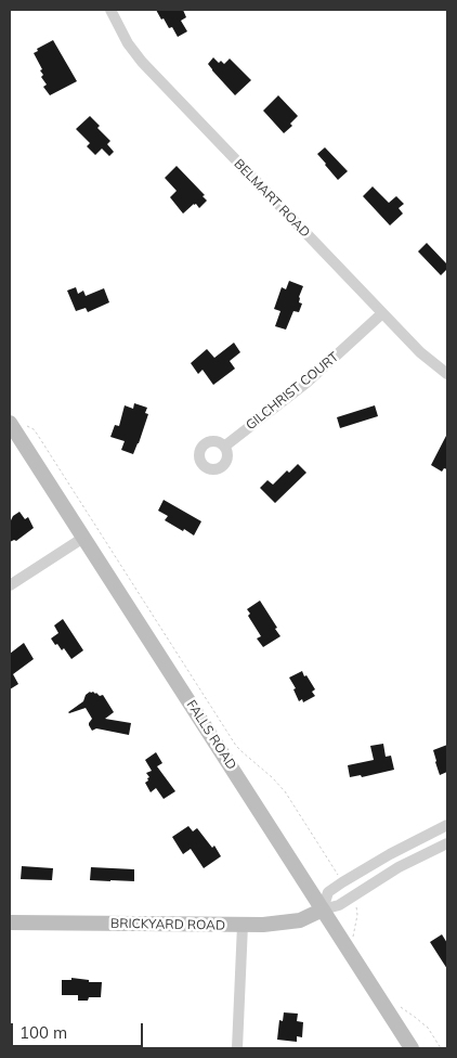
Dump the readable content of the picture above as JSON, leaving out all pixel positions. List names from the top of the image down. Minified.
{"streets":{"main road":["FALLS ROAD","BRICKYARD ROAD"],"street":["BELMART ROAD","GILCHRIST COURT"]},"crossings":[["BELMART ROAD","GILCHRIST COURT"],["FALLS ROAD","BRICKYARD ROAD"]],"scale_bar":"100 m"}
